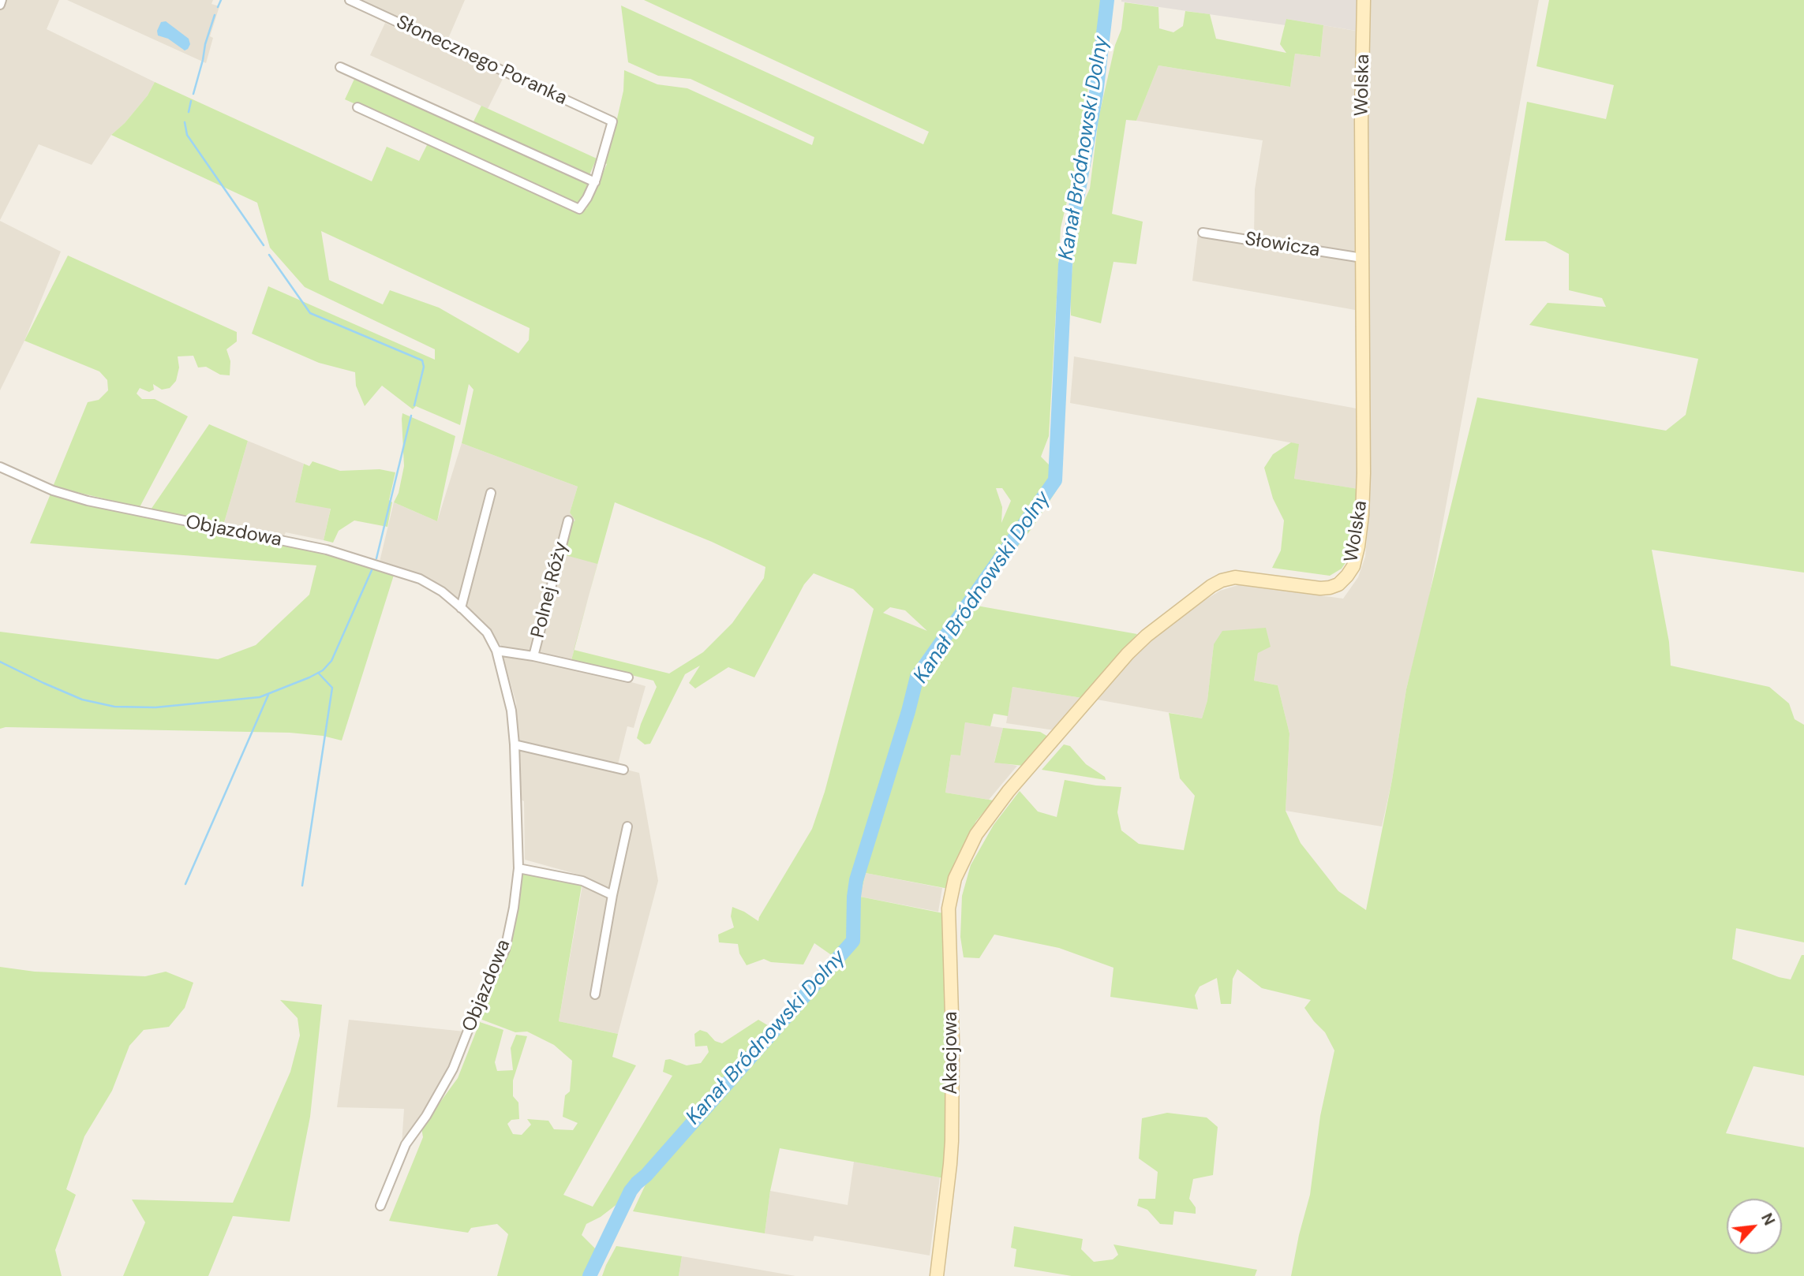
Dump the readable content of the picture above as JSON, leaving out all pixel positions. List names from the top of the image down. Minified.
{"streets":{"street":["Słonecznego Poranka","Wolska","Słowicza","Objazdowa","Polnej Róży","Akacjowa"]},"crossings":[["Wolska","Słowicza"],["Wolska","Akacjowa"],["Objazdowa","Polnej Róży"]],"water":["Kanał Bródnowski Dolny"],"north":"top right"}
